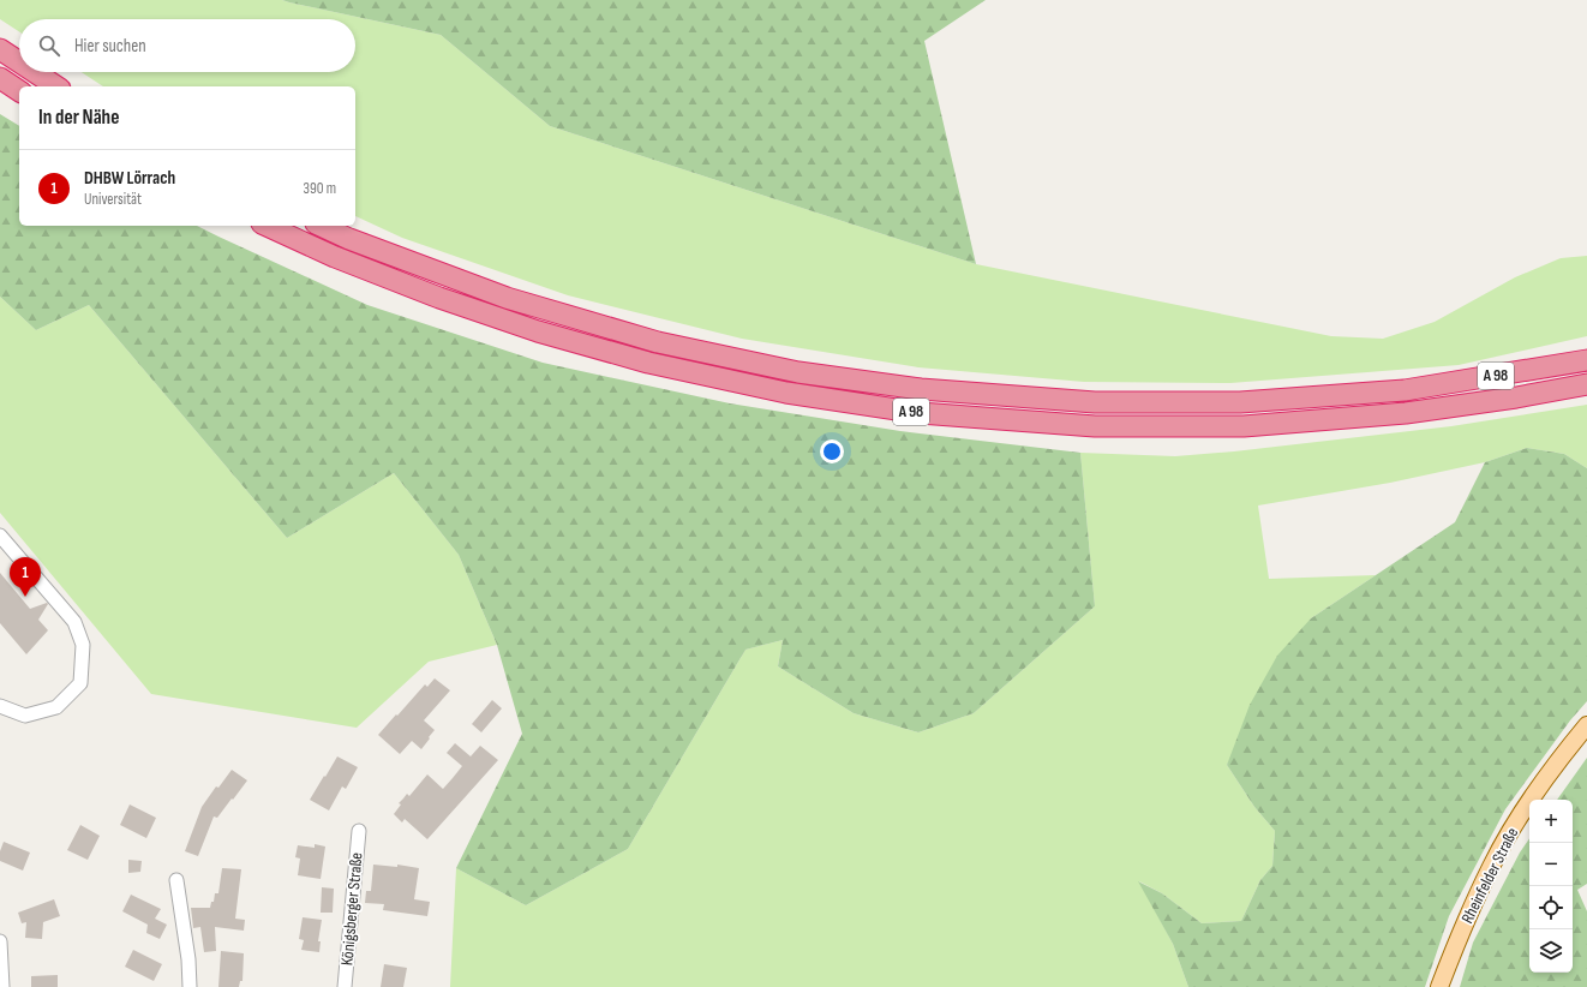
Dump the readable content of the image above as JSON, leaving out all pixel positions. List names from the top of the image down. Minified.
{"streets":{"highway":["A 98"],"main road":["Rheinfelder Straße"],"street":["Königsberger Straße"]},"page":{"search":"Hier suchen","heading":"In der Nähe","list":[{"mark":"1","name":"DHBW Lörrach","note":"Universität","value":"390 m"}],"pins":"1","map_buttons":["+","−"]}}
